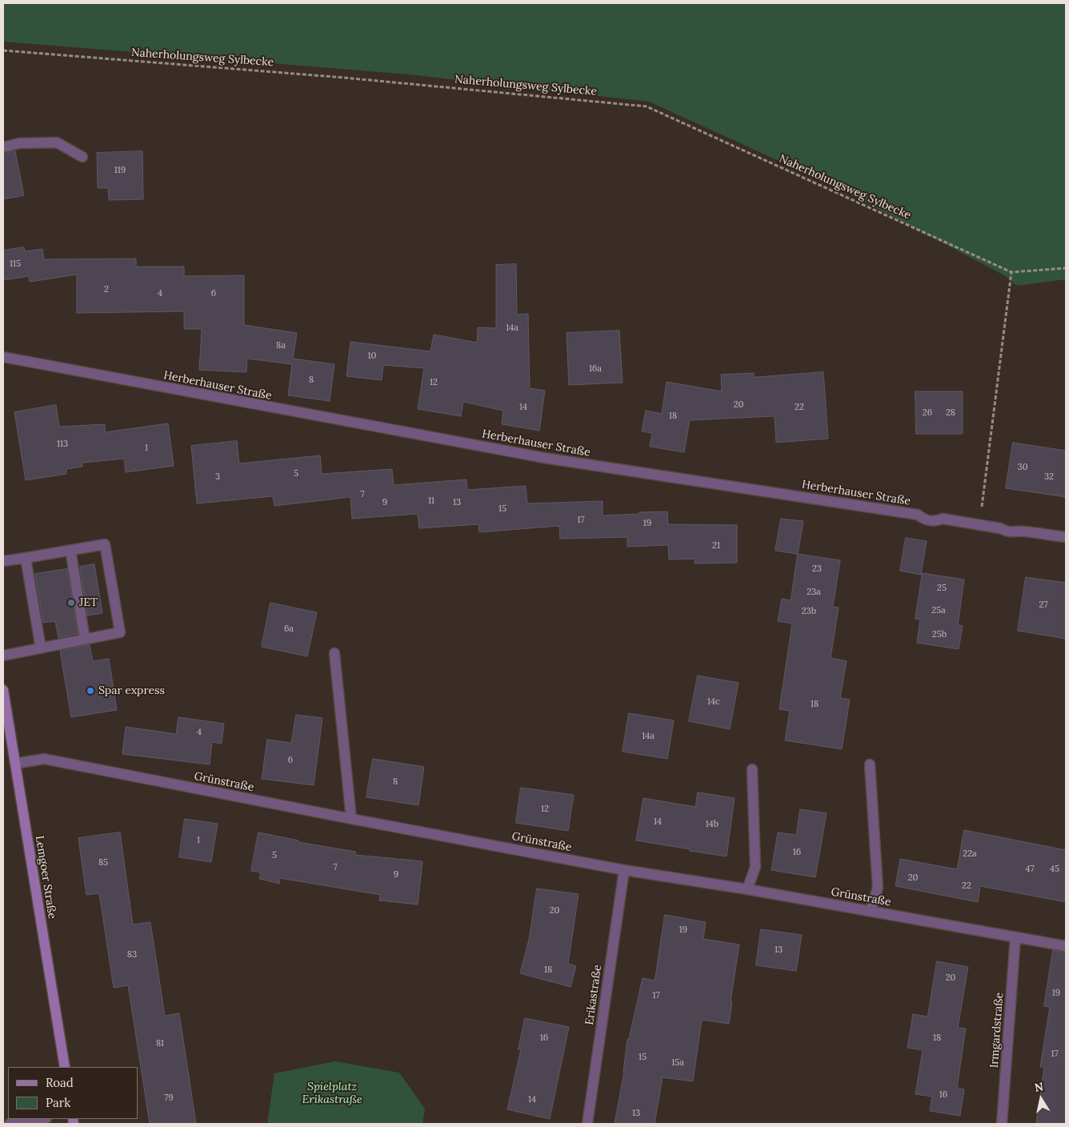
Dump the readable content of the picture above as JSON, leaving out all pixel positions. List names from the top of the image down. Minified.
{"streets":{"main road":["Lemgoer Straße"],"street":["Herberhauser Straße","Grünstraße","Erikastraße","Irmgardstraße"],"path":["Naherholungsweg Sylbecke"]},"crossings":[["Grünstraße","Lemgoer Straße"],["Grünstraße","Erikastraße"],["Grünstraße","Irmgardstraße"]],"parks":["Spielplatz Erikastraße"],"places":["JET","Spar express"],"house_numbers":["119","115","2","4","6","14a","8a","10","16a","8","12","20","14","22","26","28","18","113","1","30","5","3","32","7","11","9","13","15","17","19","21","23","25","23a","27","25a","23b","6a","25b","14c","18","4","14a","6","8","12","14","14b","1","16","22a","5","85","7","47","45","9","20","22","20","19","13","83","18","20","19","17","16","18","81","17","15","15a","16","79","14","13"],"legend":["Road","Park"],"north":"top"}
